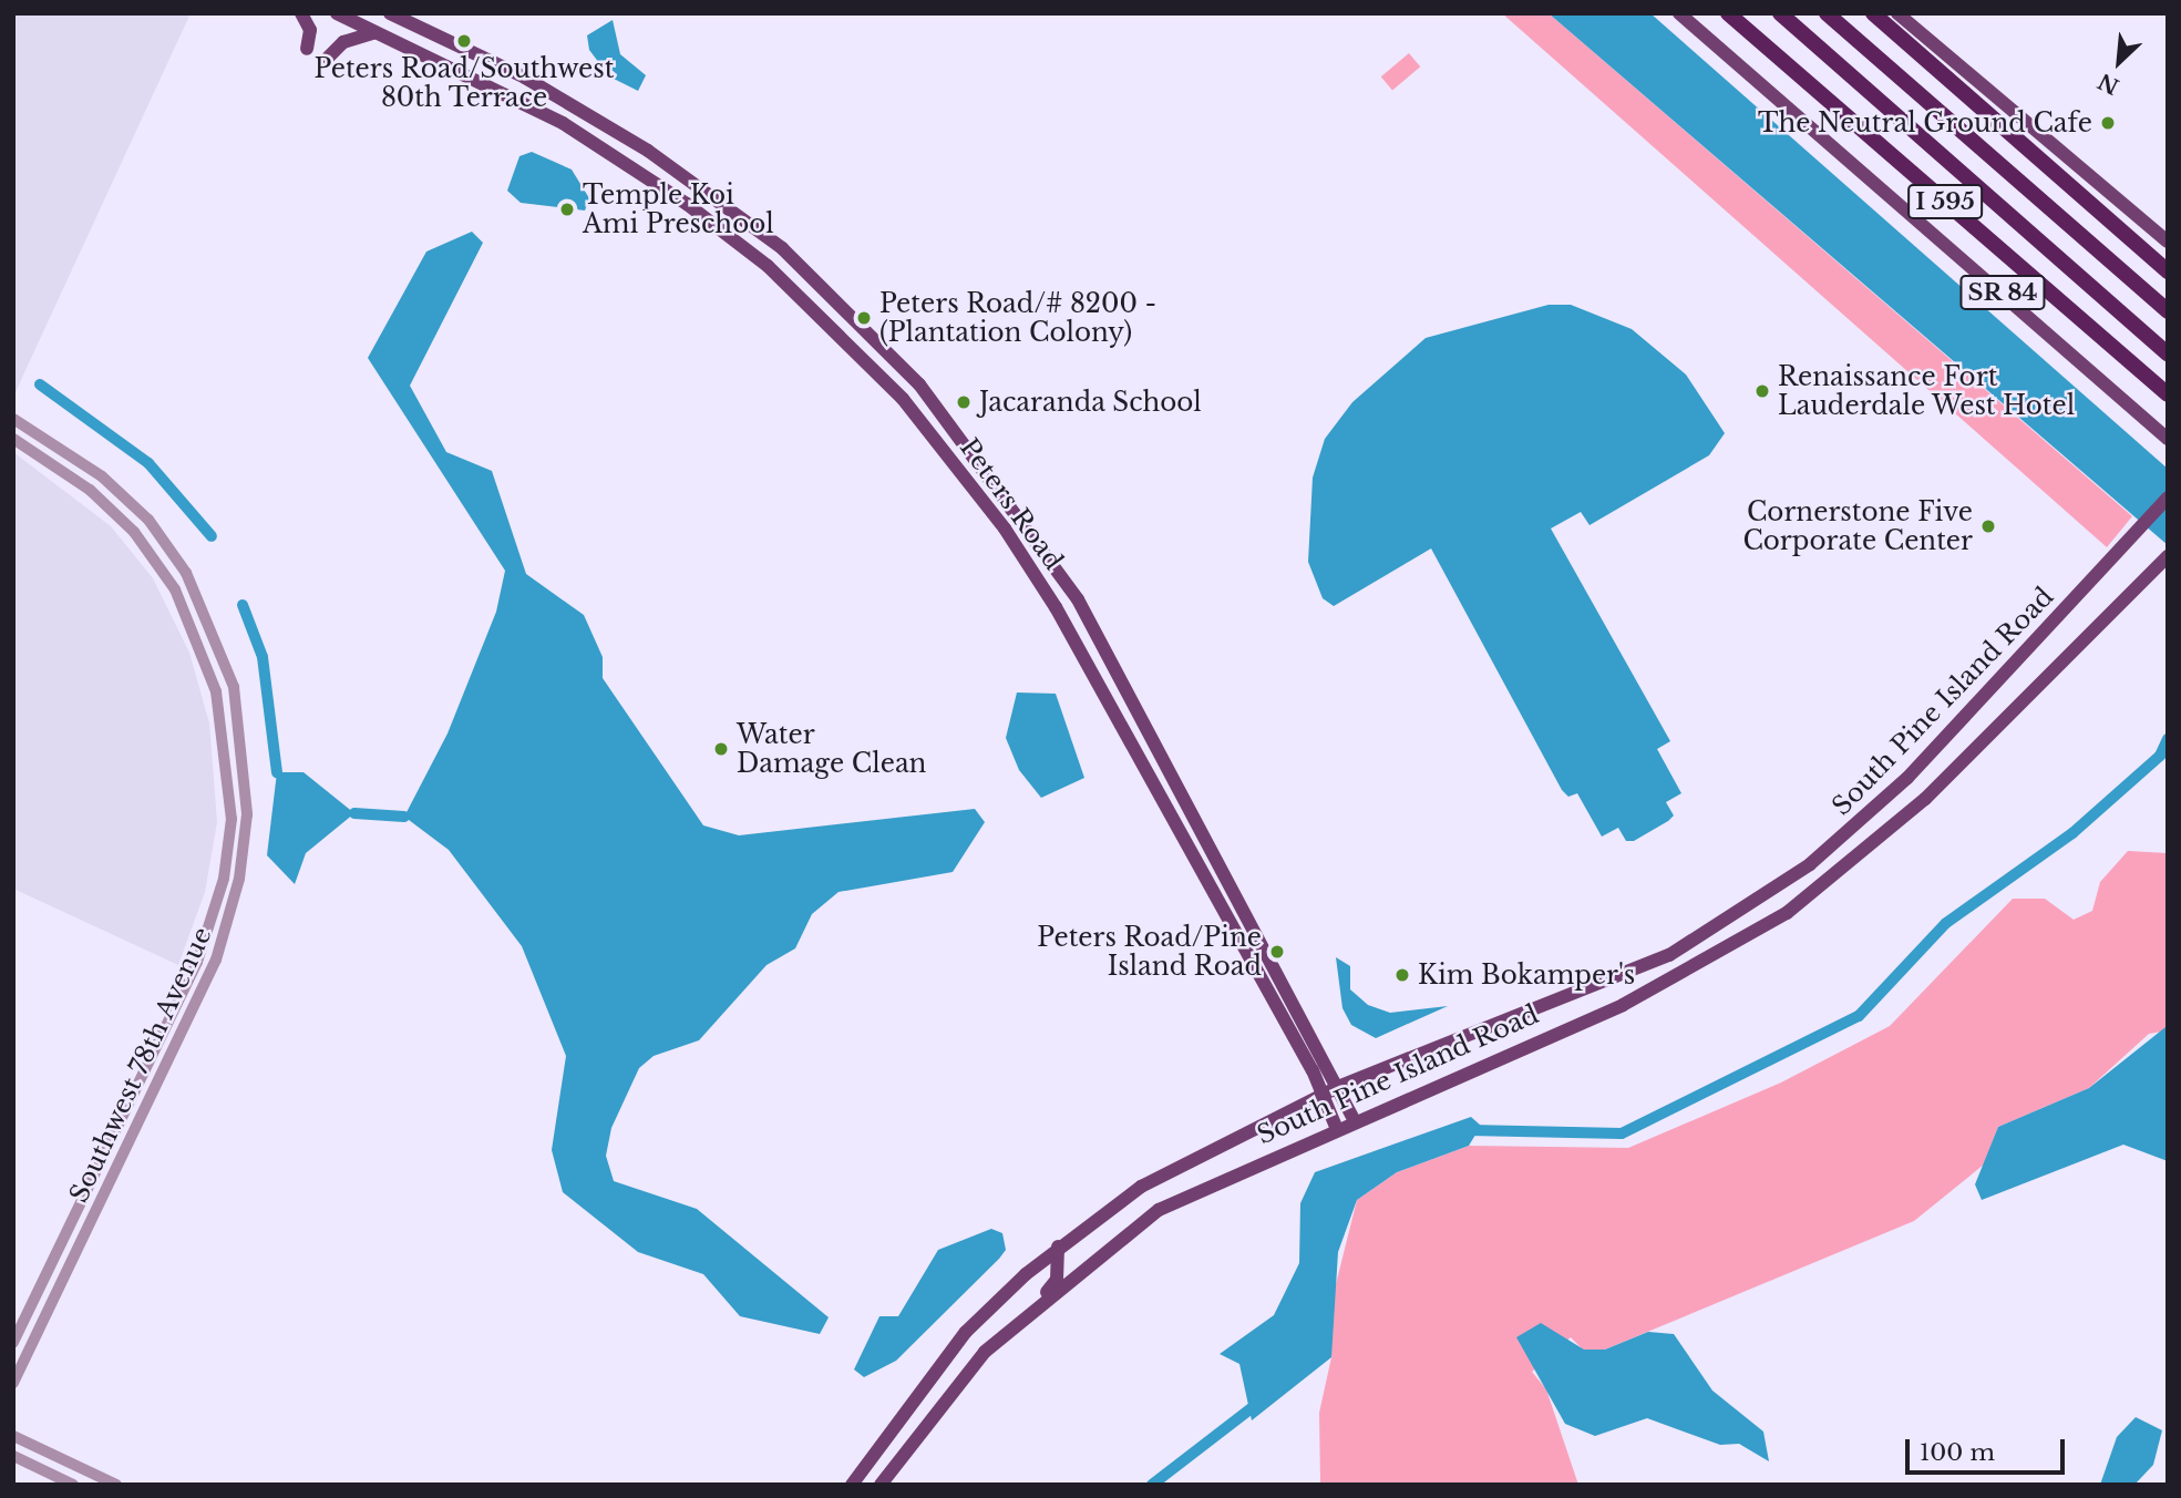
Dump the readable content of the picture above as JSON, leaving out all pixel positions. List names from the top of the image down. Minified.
{"streets":{"highway":["I 595"],"main road":["SR 84","Peters Road","South Pine Island Road"],"street":["Southwest 78th Avenue"]},"crossings":[["Peters Road","South Pine Island Road"]],"places":["Peters Road/Southwest 80th Terrace","The Neutral Ground Cafe","Temple Koi Ami Preschool","Peters Road/# 8200 - (Plantation Colony)","Renaissance Fort Lauderdale West Hotel","Jacaranda School","Cornerstone Five Corporate Center","Water Damage Clean","Peters Road/Pine Island Road","Kim Bokamper's"],"scale_bar":"100 m","north":"bottom left"}
